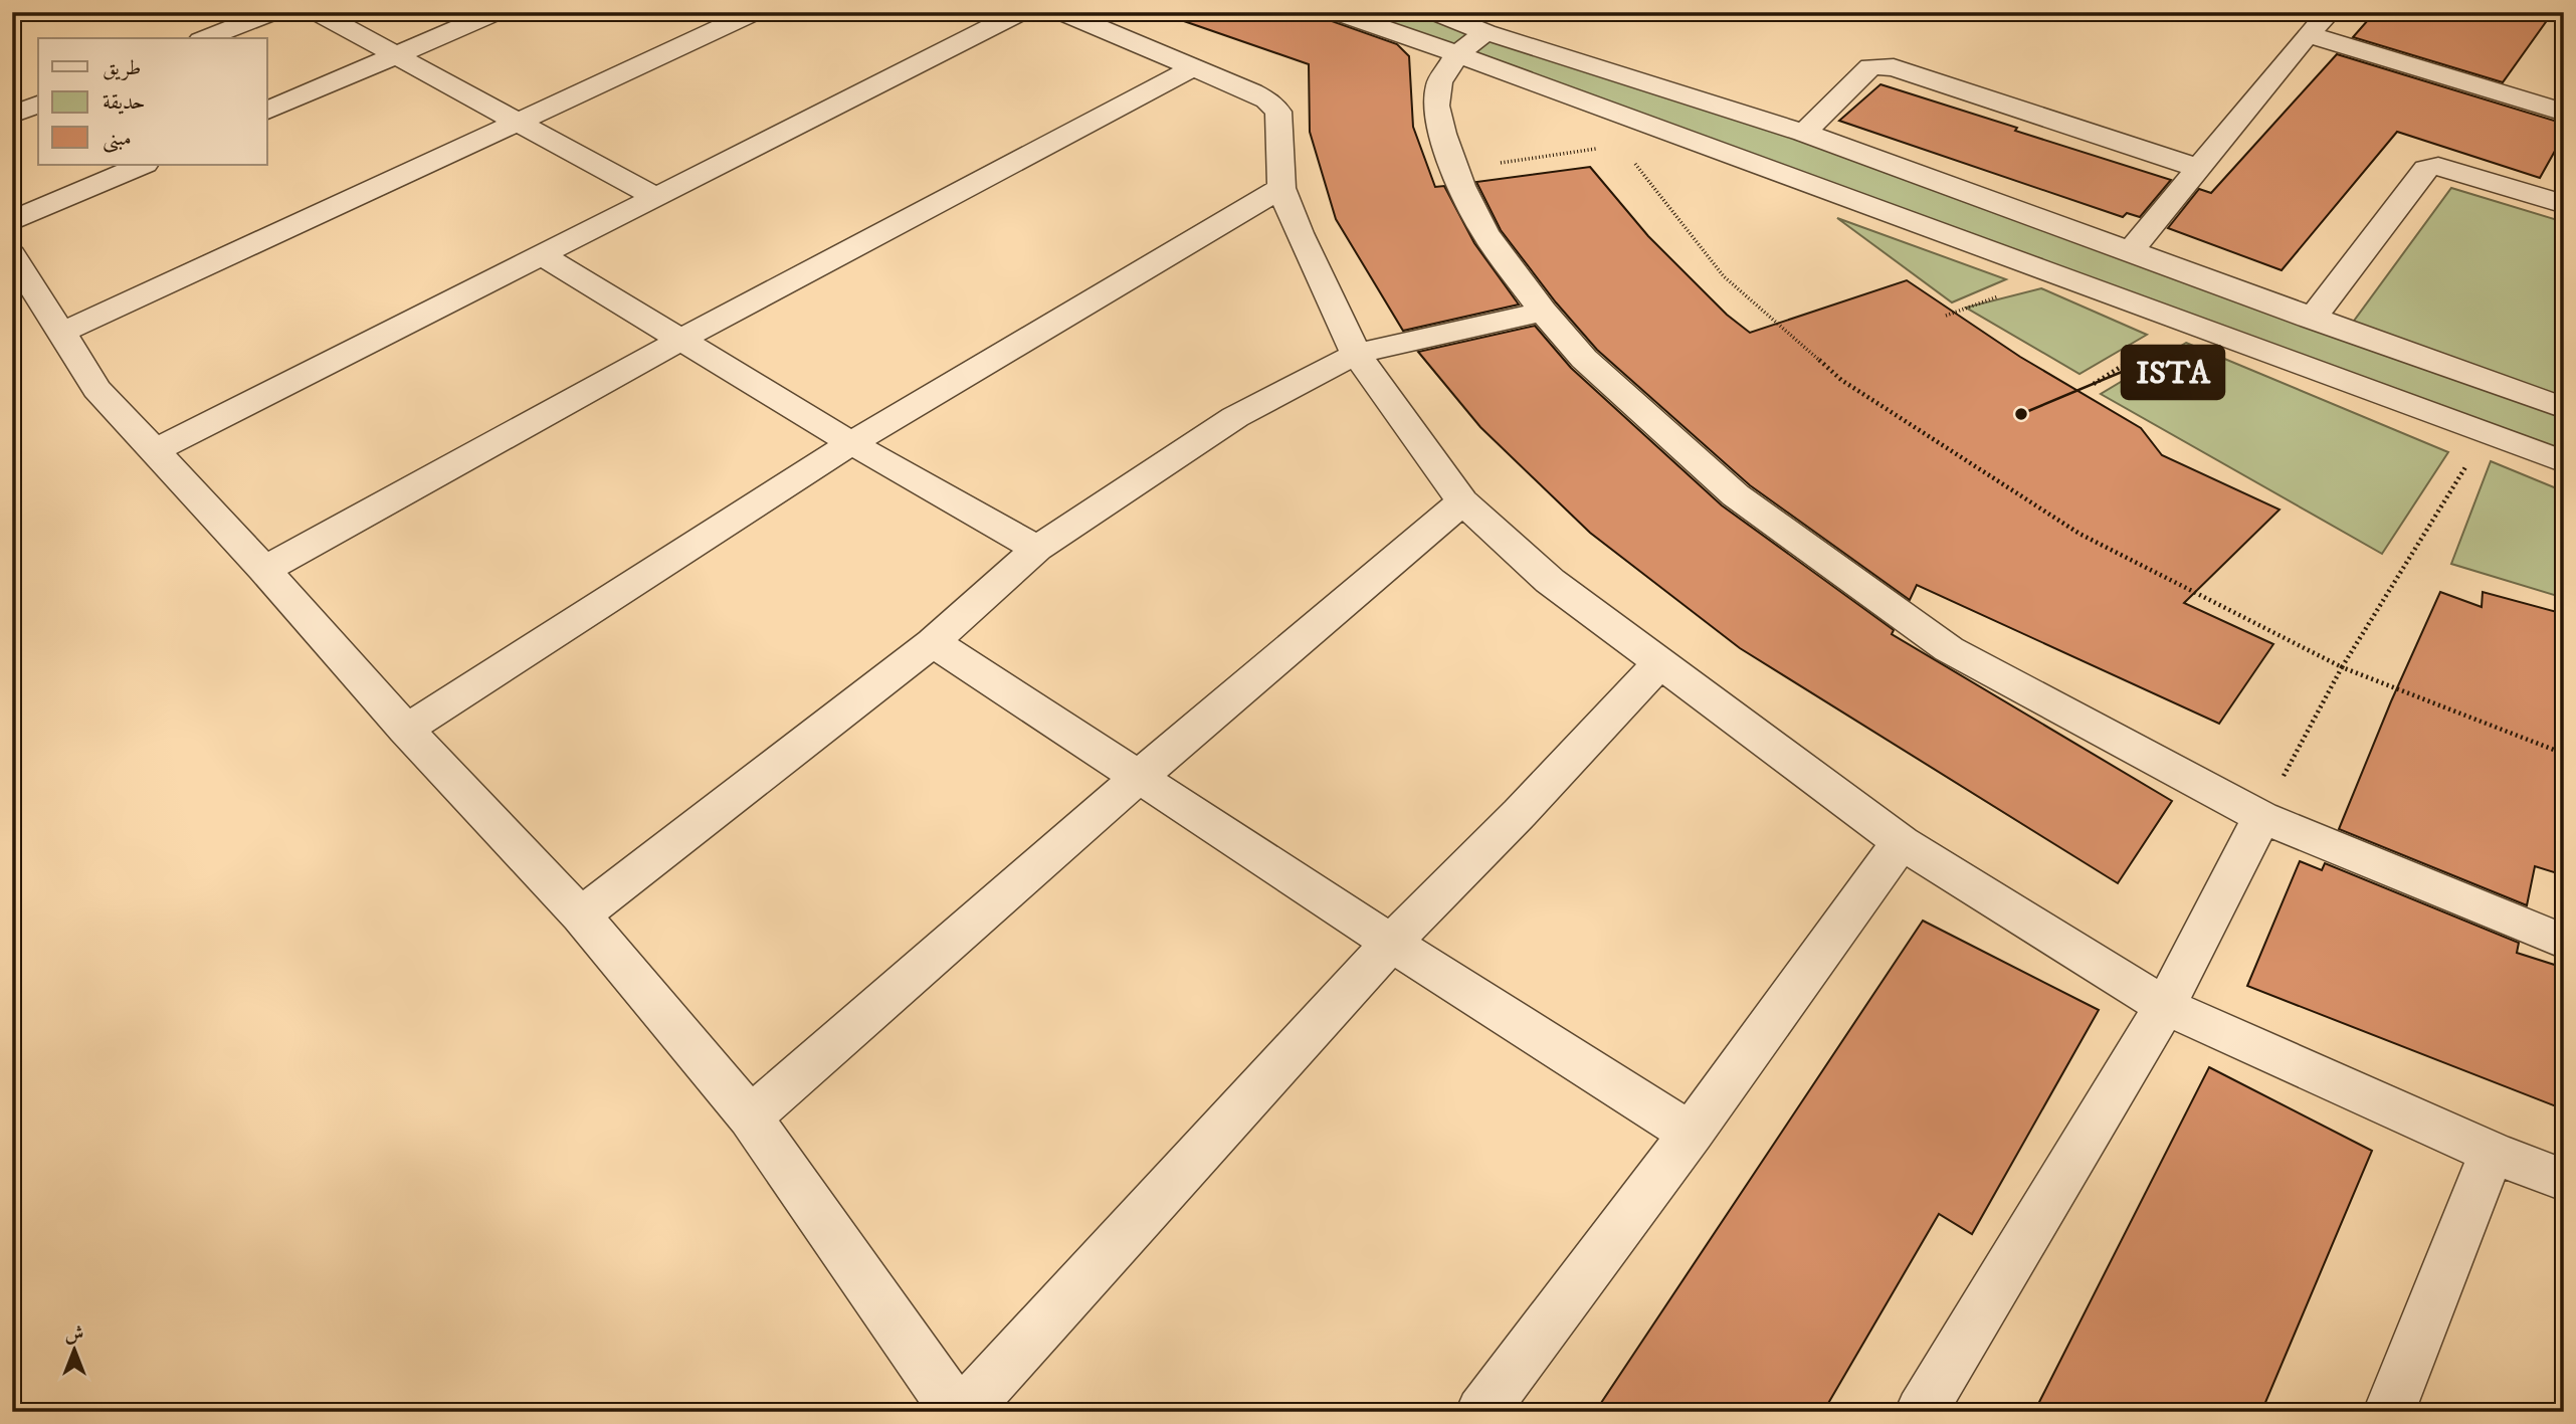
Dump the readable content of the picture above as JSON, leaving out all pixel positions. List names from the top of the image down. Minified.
{"places":["ISTA"],"legend":["طريق","حديقة","مبنى"],"north":"top"}
